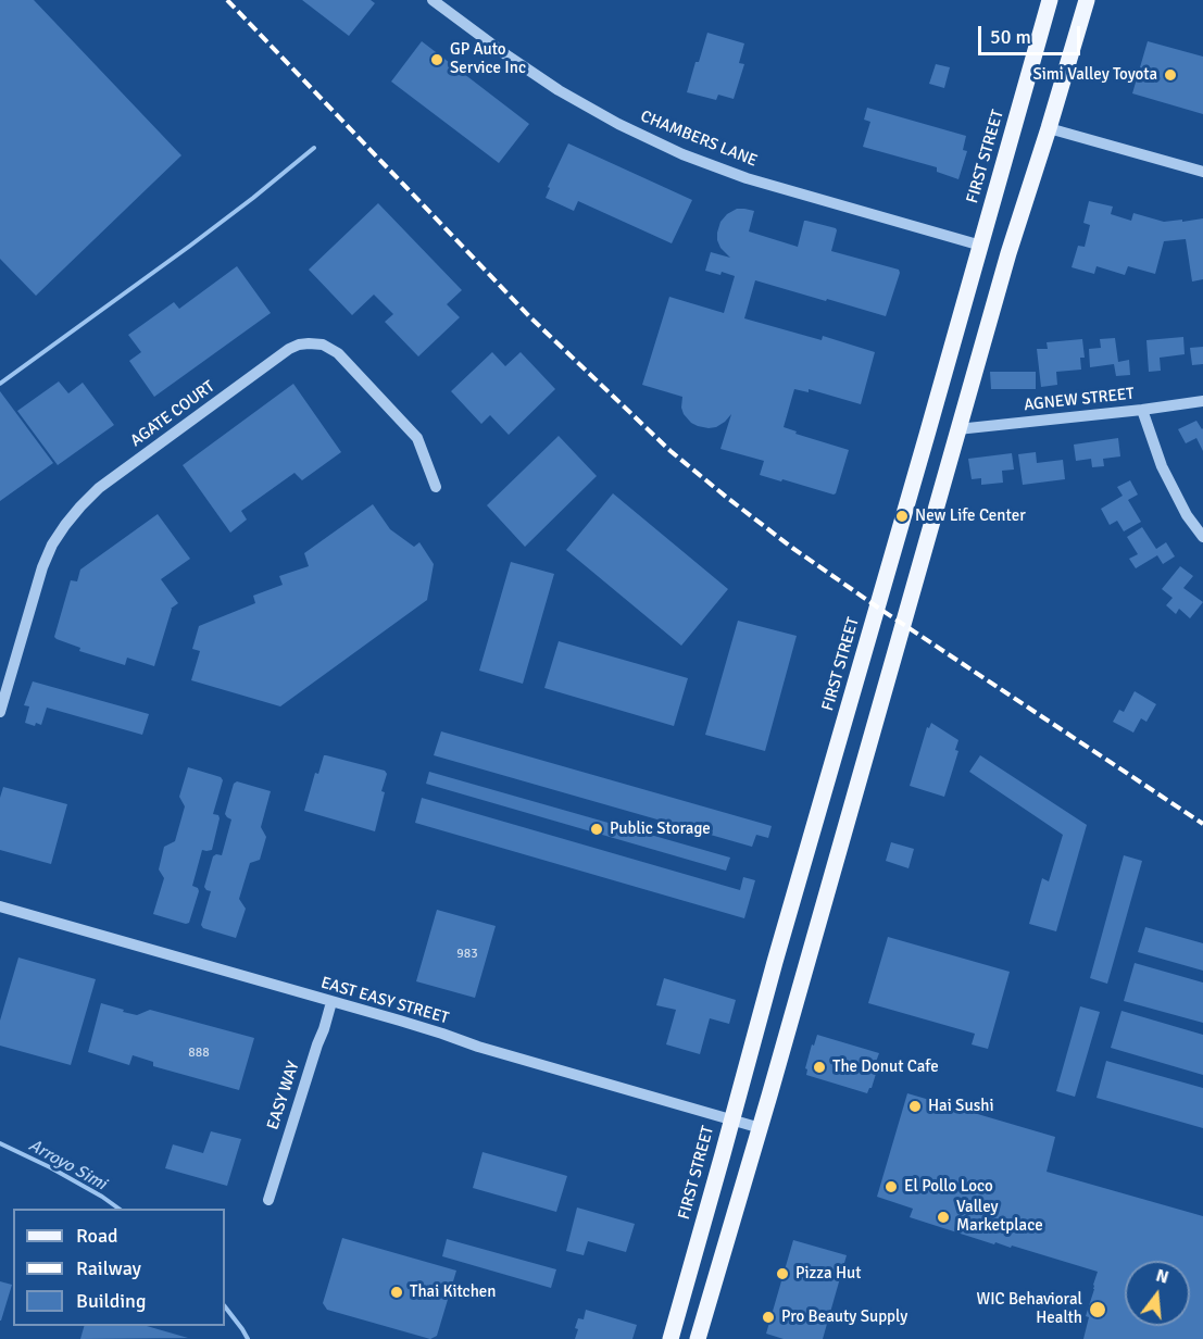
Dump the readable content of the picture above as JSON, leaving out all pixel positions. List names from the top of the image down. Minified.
{"streets":{"main road":["FIRST STREET"],"street":["CHAMBERS LANE","AGNEW STREET","AGATE COURT","EAST EASY STREET","EASY WAY"]},"crossings":[["CHAMBERS LANE","FIRST STREET"],["FIRST STREET","EAST EASY STREET"],["EAST EASY STREET","EASY WAY"]],"water":["Arroyo Simi"],"places":["GP Auto Service Inc","Simi Valley Toyota","New Life Center","Public Storage","The Donut Cafe","Hai Sushi","El Pollo Loco","Valley Marketplace","Pizza Hut","Thai Kitchen","WIC Behavioral Health","Pro Beauty Supply"],"house_numbers":["983","888"],"legend":["Road","Railway","Building"],"scale_bar":"50 m","north":"top"}
